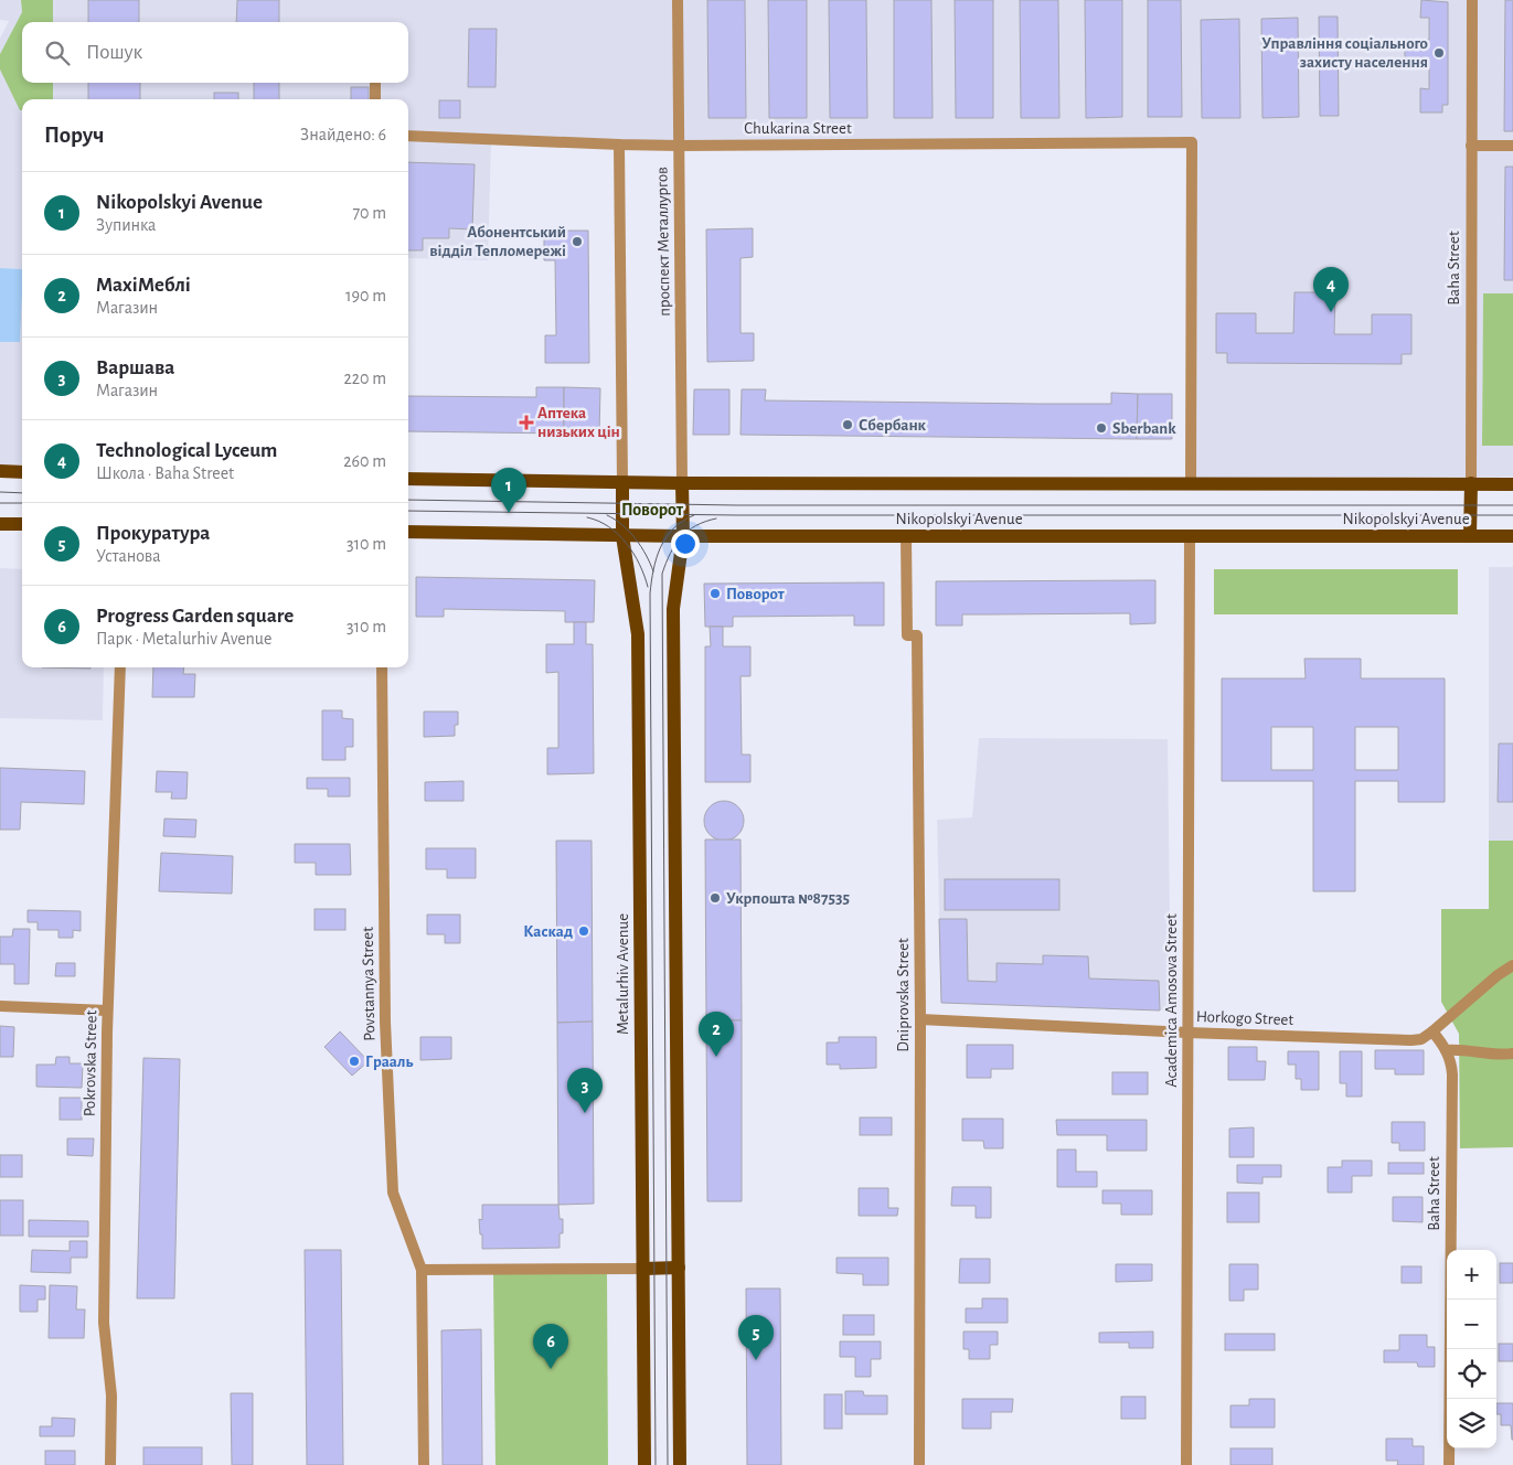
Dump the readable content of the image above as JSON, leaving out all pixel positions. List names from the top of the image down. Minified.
{"streets":{"main road":["Baha Street","Nikopolskyi Avenue","Metalurhiv Avenue"],"street":["Chukarina Street","проспект Металлургов","Povstannya Street","Dniprovska Street","Academica Amosova Street","Horkogo Street","Pokrovska Street"]},"crossings":[["Chukarina Street","проспект Металлургов"],["Chukarina Street","Nikopolskyi Avenue"],["проспект Металлургов","Nikopolskyi Avenue"],["Baha Street","Nikopolskyi Avenue"],["Baha Street","Horkogo Street"],["Nikopolskyi Avenue","Metalurhiv Avenue"],["Nikopolskyi Avenue","Dniprovska Street"],["Nikopolskyi Avenue","Academica Amosova Street"],["Dniprovska Street","Horkogo Street"],["Academica Amosova Street","Horkogo Street"]],"districts":["Поворот"],"places":{"other":["Управління соціального захисту населення","Абонентський відділ Тепломережі","Сбербанк","Sberbank","Поворот","Укрпошта №87535","Каскад","Грааль"],"health":["Аптека низьких цін"]},"page":{"search":"Пошук","heading":["Поруч","Знайдено: 6"],"list":[{"mark":"1","name":"Nikopolskyi Avenue","note":"Зупинка","value":"70 m"},{"mark":"2","name":"MaxiМеблі","note":"Магазин","value":"190 m"},{"mark":"3","name":"Варшава","note":"Магазин","value":"220 m"},{"mark":"4","name":"Technological Lyceum","note":"Школа · Baha Street","value":"260 m"},{"mark":"5","name":"Прокуратура","note":"Установа","value":"310 m"},{"mark":"6","name":"Progress Garden square","note":"Парк · Metalurhiv Avenue","value":"310 m"}],"pins":["4","1","2","3","5","6"],"map_buttons":["+","−"]}}
